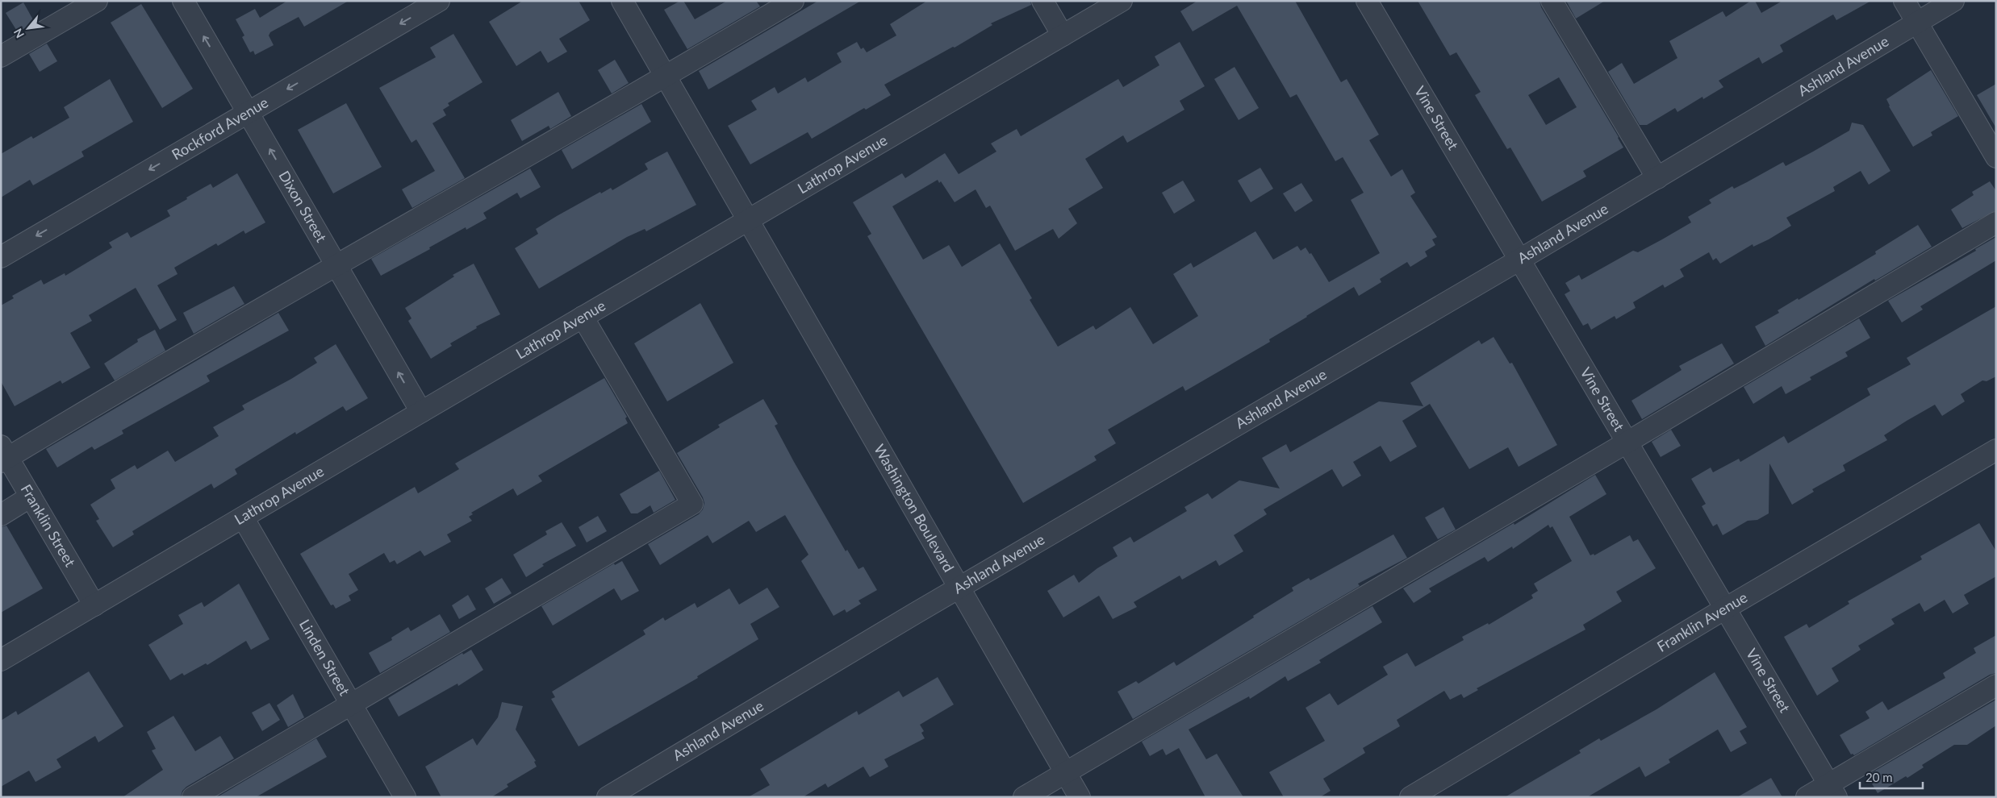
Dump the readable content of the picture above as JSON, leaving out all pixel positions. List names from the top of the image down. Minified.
{"streets":{"street":["Ashland Avenue","Vine Street","Rockford Avenue","Lathrop Avenue","Dixon Street","Washington Boulevard","Franklin Street","Franklin Avenue","Linden Street"]},"crossings":[["Ashland Avenue","Vine Street"],["Ashland Avenue","Washington Boulevard"],["Vine Street","Franklin Avenue"],["Rockford Avenue","Dixon Street"],["Lathrop Avenue","Dixon Street"],["Lathrop Avenue","Washington Boulevard"],["Lathrop Avenue","Franklin Street"],["Lathrop Avenue","Linden Street"]],"one_way":["Dixon Street"],"scale_bar":"20 m","north":"bottom left"}
